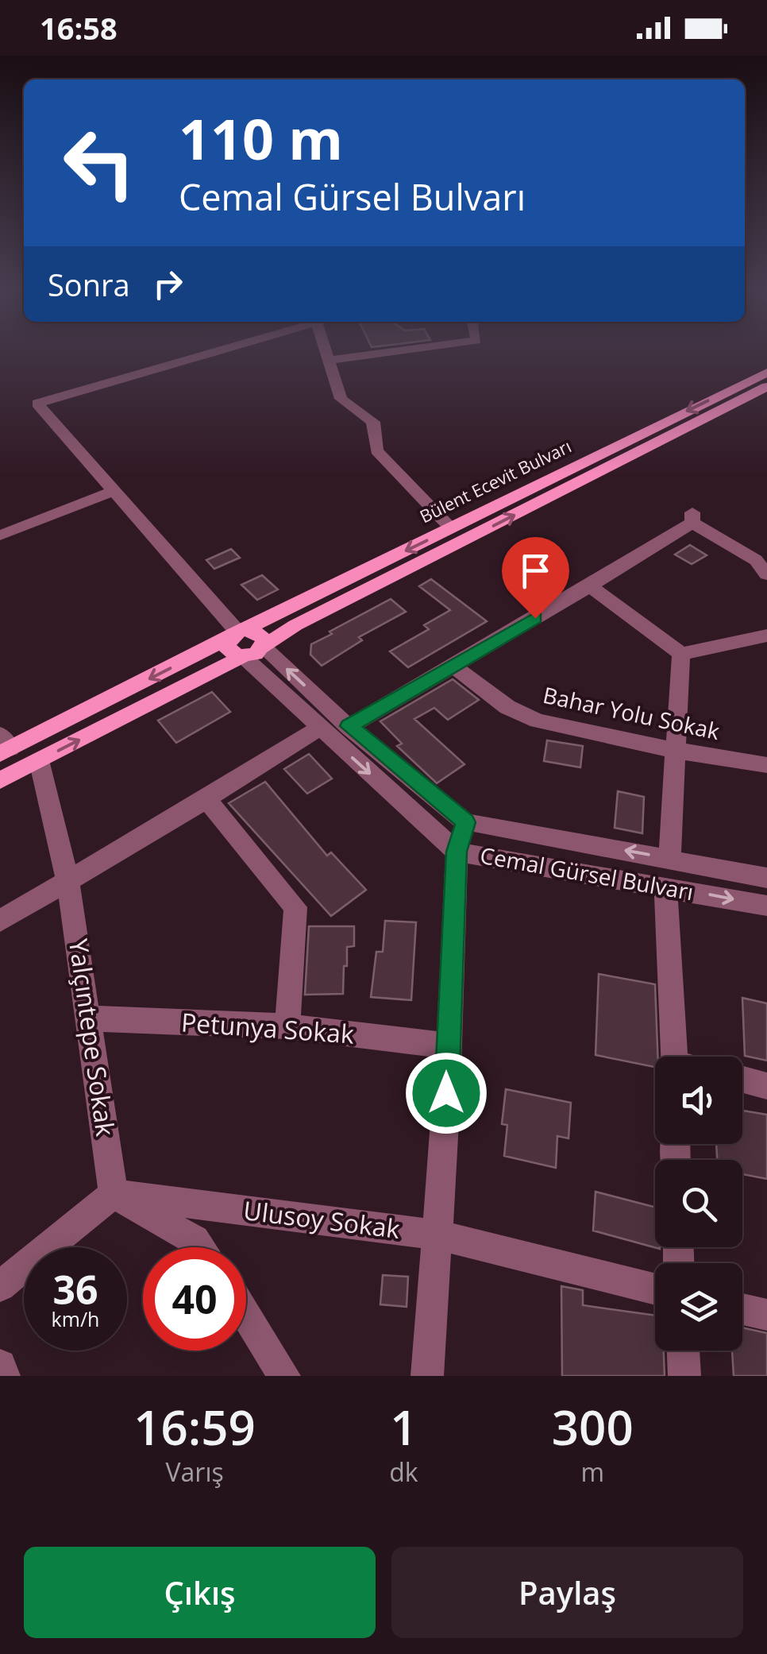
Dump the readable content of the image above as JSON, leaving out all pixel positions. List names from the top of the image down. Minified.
{"streets":{"main road":["Bülent Ecevit Bulvarı"],"street":["Bahar Yolu Sokak","Cemal Gürsel Bulvarı","Petunya Sokak","Yalçıntepe Sokak","Ulusoy Sokak"]},"crossings":[["Petunya Sokak","Yalçıntepe Sokak"],["Yalçıntepe Sokak","Ulusoy Sokak"]],"page":{"status":"16:58","turn":["110 m","Cemal Gürsel Bulvarı"],"then":"Sonra","speed":"36 km/h","limit":"40","eta":["16:59","Varış","1","dk","300","m"],"buttons":["Çıkış","Paylaş"]}}
